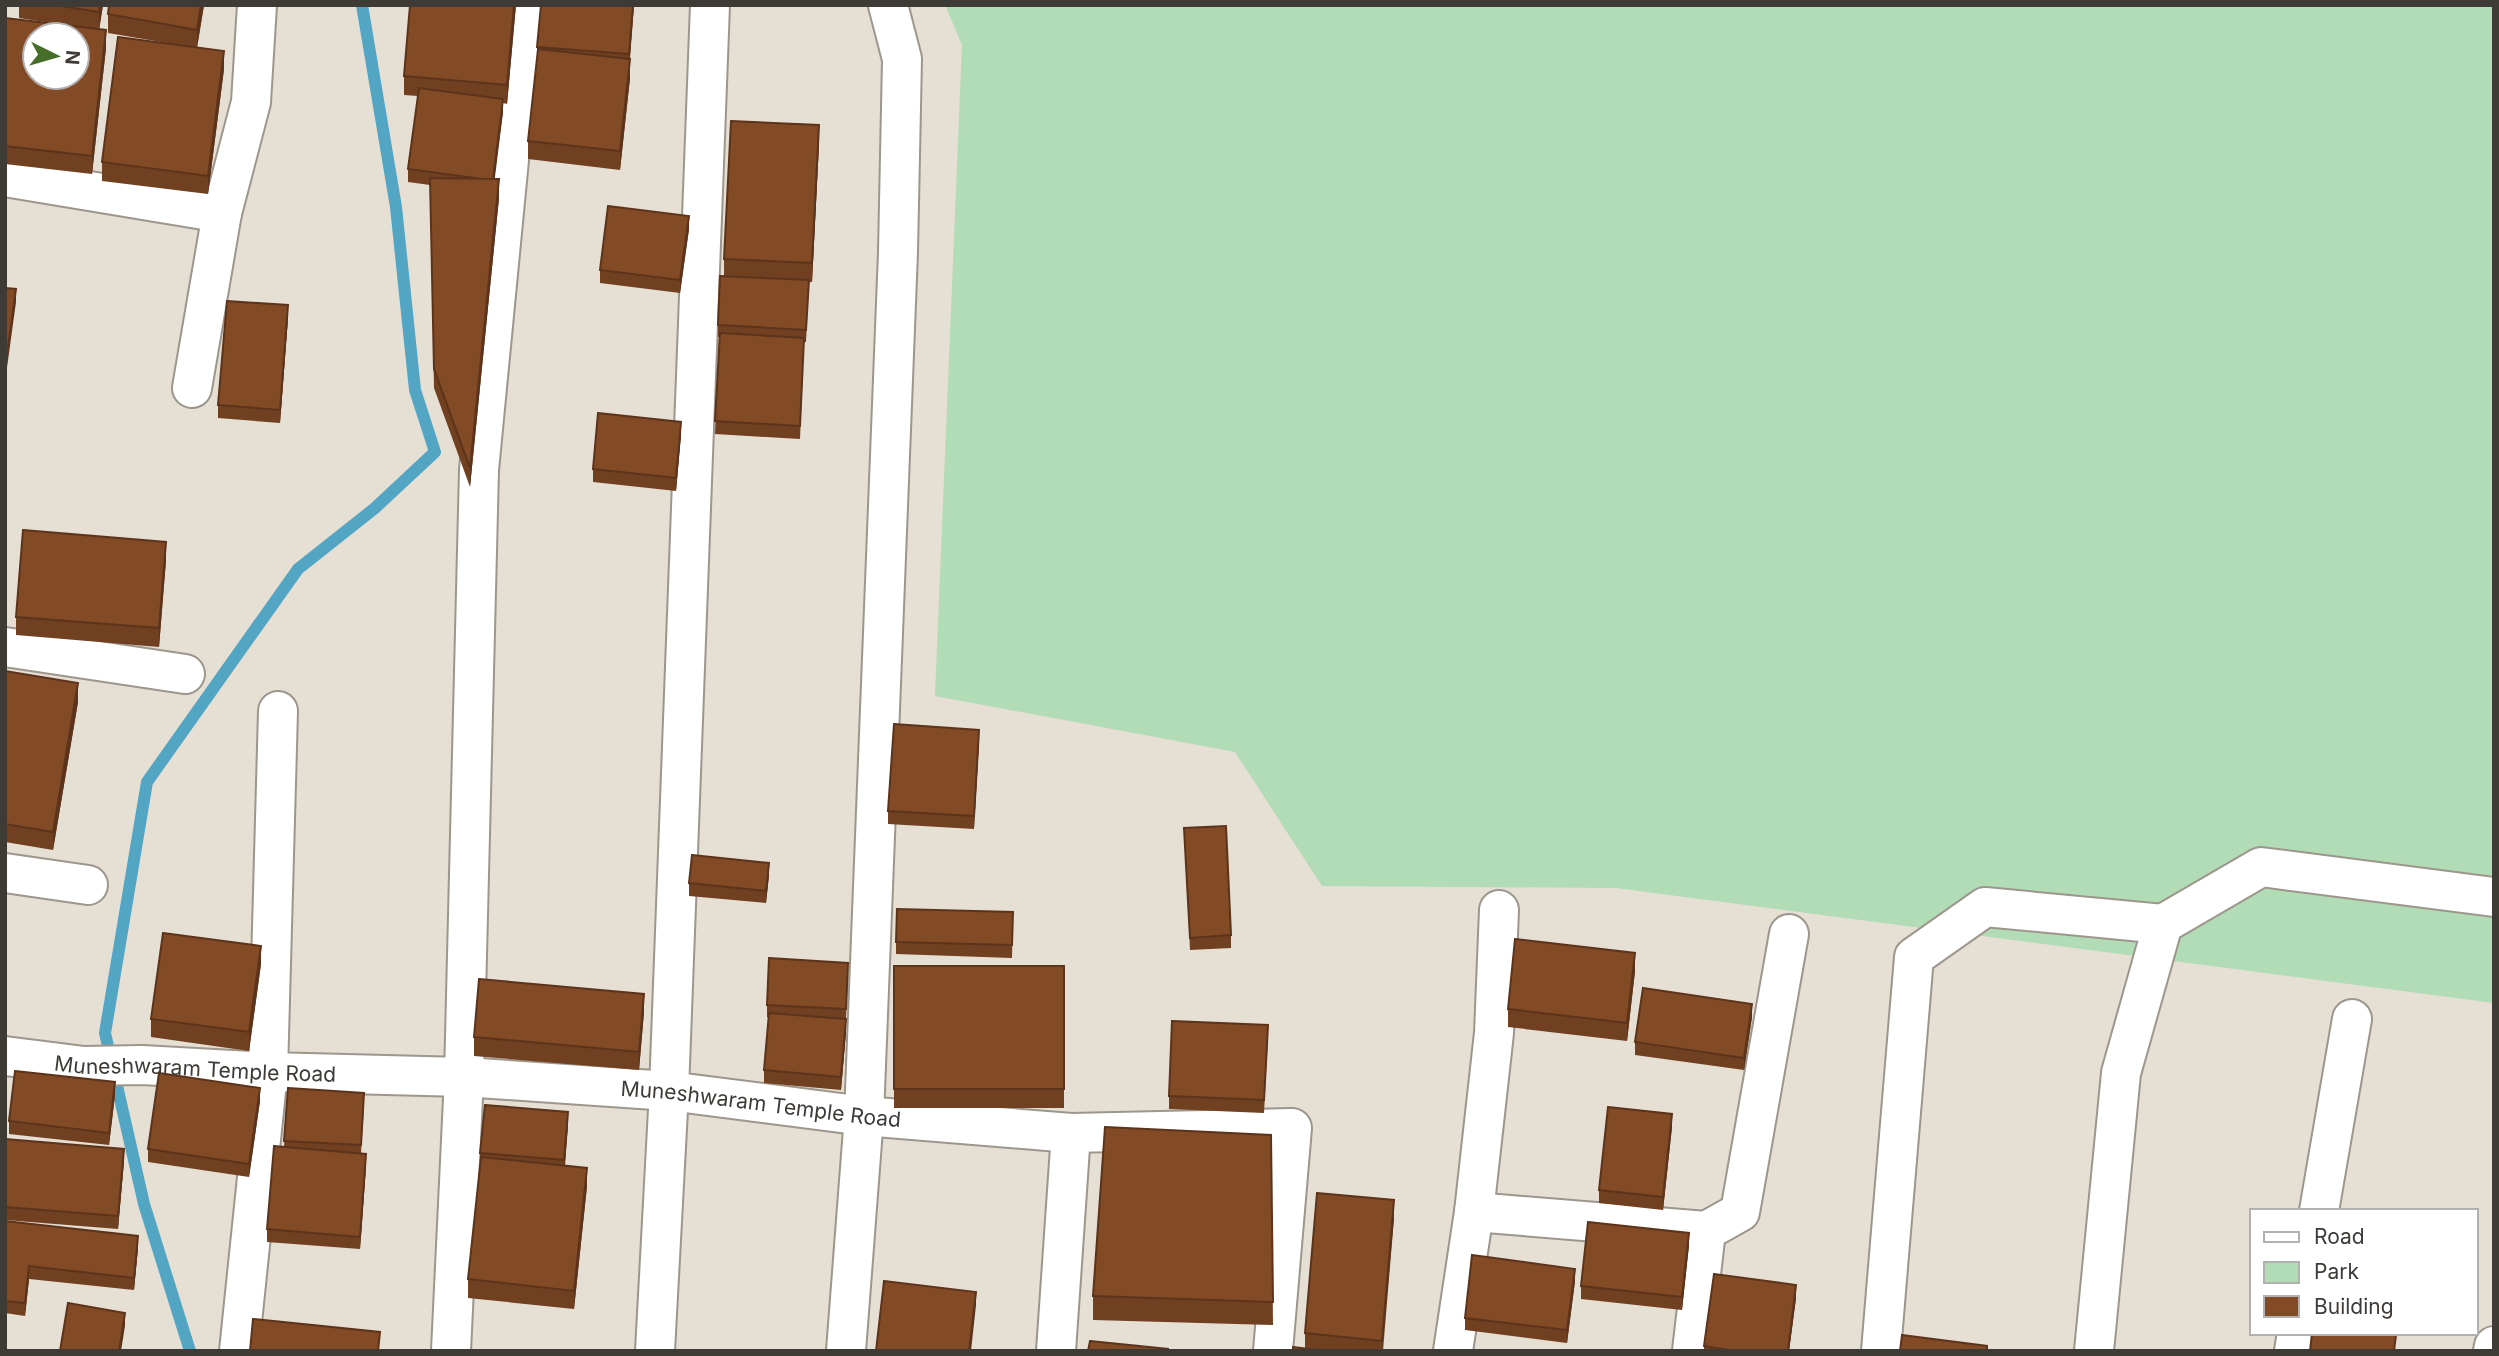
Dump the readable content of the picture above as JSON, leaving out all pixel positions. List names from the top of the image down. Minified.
{"streets":{"street":["Muneshwaram Temple Road"]},"legend":["Road","Park","Building"],"north":"right"}
